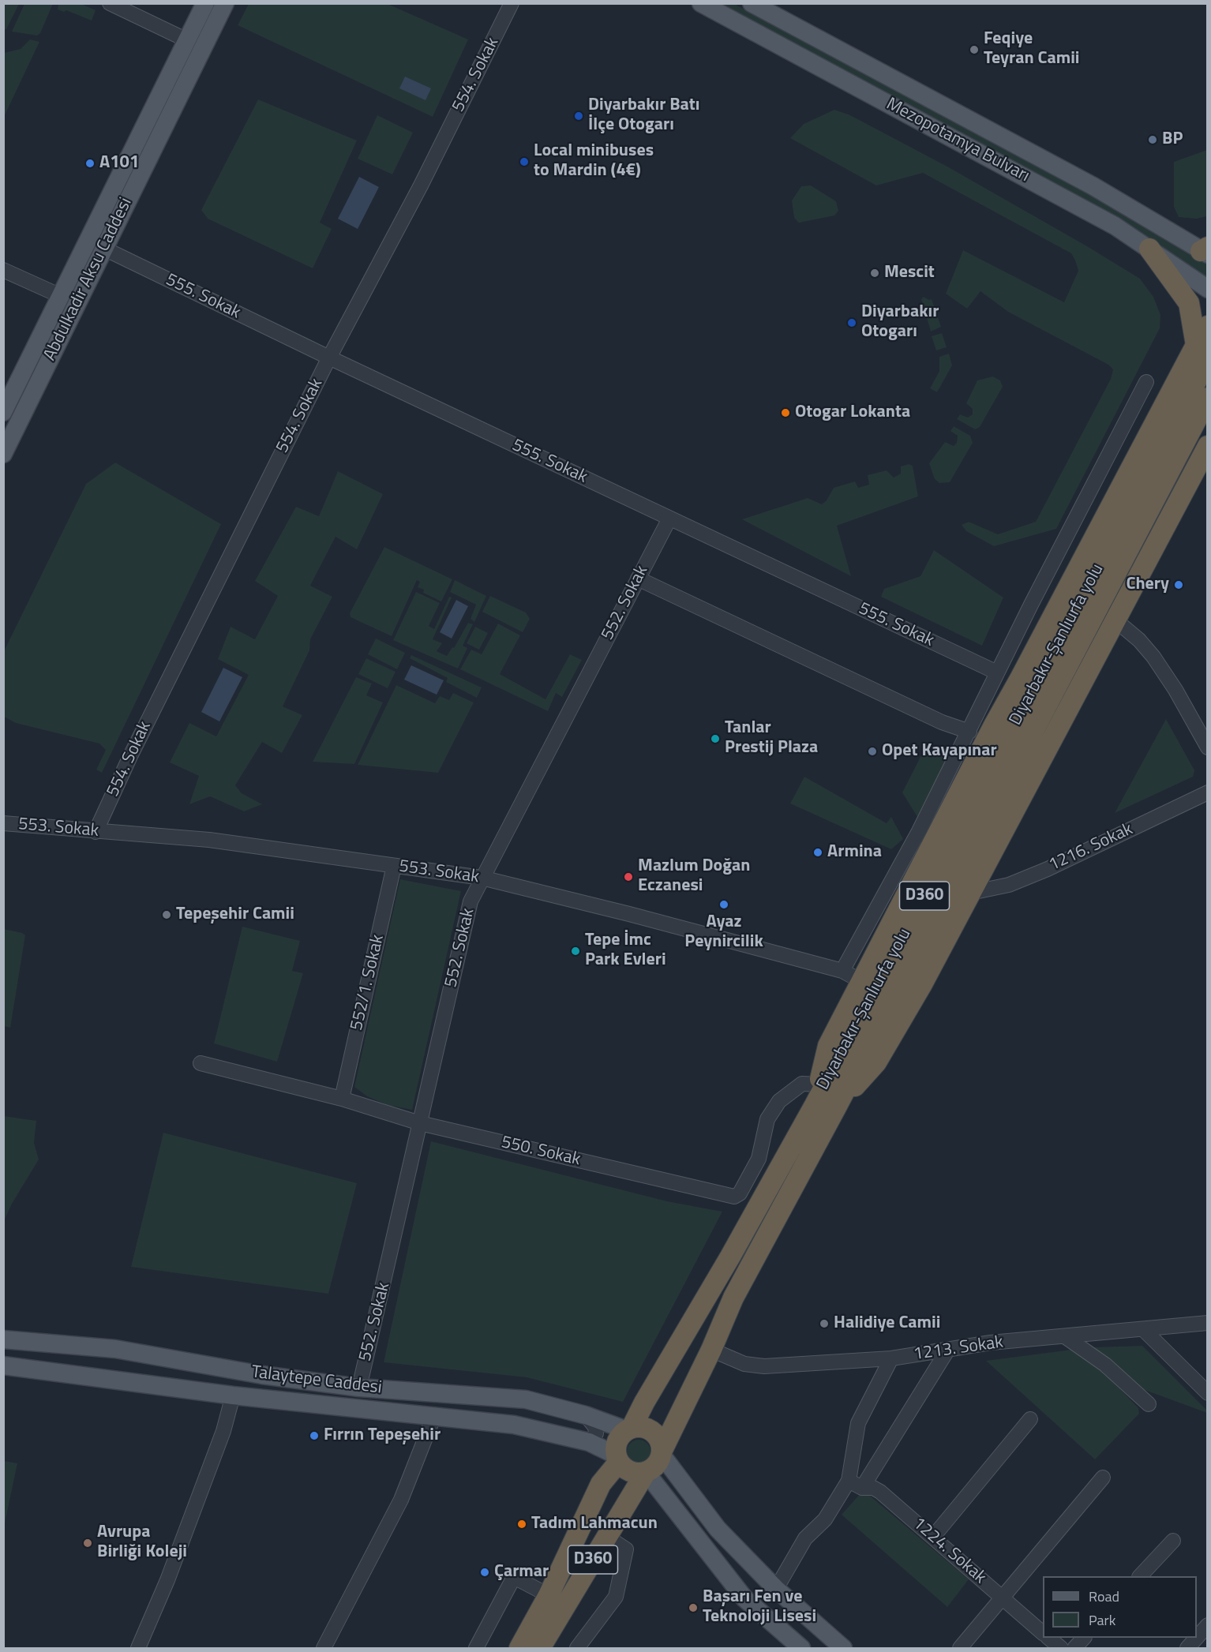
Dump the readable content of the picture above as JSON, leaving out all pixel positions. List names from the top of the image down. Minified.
{"streets":{"highway":["Diyarbakır-Şanlıurfa yolu","D360"],"main road":["Mezopotamya Bulvarı","Abdulkadir Aksu Caddesi","Talaytepe Caddesi"],"street":["554. Sokak","555. Sokak","552. Sokak","553. Sokak","1216. Sokak","552/1. Sokak","550. Sokak","1213. Sokak","1224. Sokak"]},"crossings":[["554. Sokak","555. Sokak"],["554. Sokak","553. Sokak"],["Abdulkadir Aksu Caddesi","555. Sokak"],["555. Sokak","552. Sokak"],["552. Sokak","553. Sokak"],["552. Sokak","550. Sokak"],["552. Sokak","Talaytepe Caddesi"],["Diyarbakır-Şanlıurfa yolu","D360"],["Diyarbakır-Şanlıurfa yolu","1213. Sokak"],["Diyarbakır-Şanlıurfa yolu","Talaytepe Caddesi"],["553. Sokak","552/1. Sokak"],["D360","Talaytepe Caddesi"],["552/1. Sokak","550. Sokak"]],"places":["Feqiye Teyran Camii","Diyarbakır Batı İlçe Otogarı","BP","Local minibuses to Mardin (4€)","A101","Mescit","Diyarbakır Otogarı","Otogar Lokanta","Chery","Tanlar Prestij Plaza","Opet Kayapınar","Armina","Mazlum Doğan Eczanesi","Ayaz Peynircilik","Tepeşehir Camii","Tepe İmc Park Evleri","Halidiye Camii","Fırrın Tepeşehir","Tadım Lahmacun","Avrupa Birliği Koleji","Çarmar","Başarı Fen ve Teknoloji Lisesi"],"legend":["Road","Park"]}
